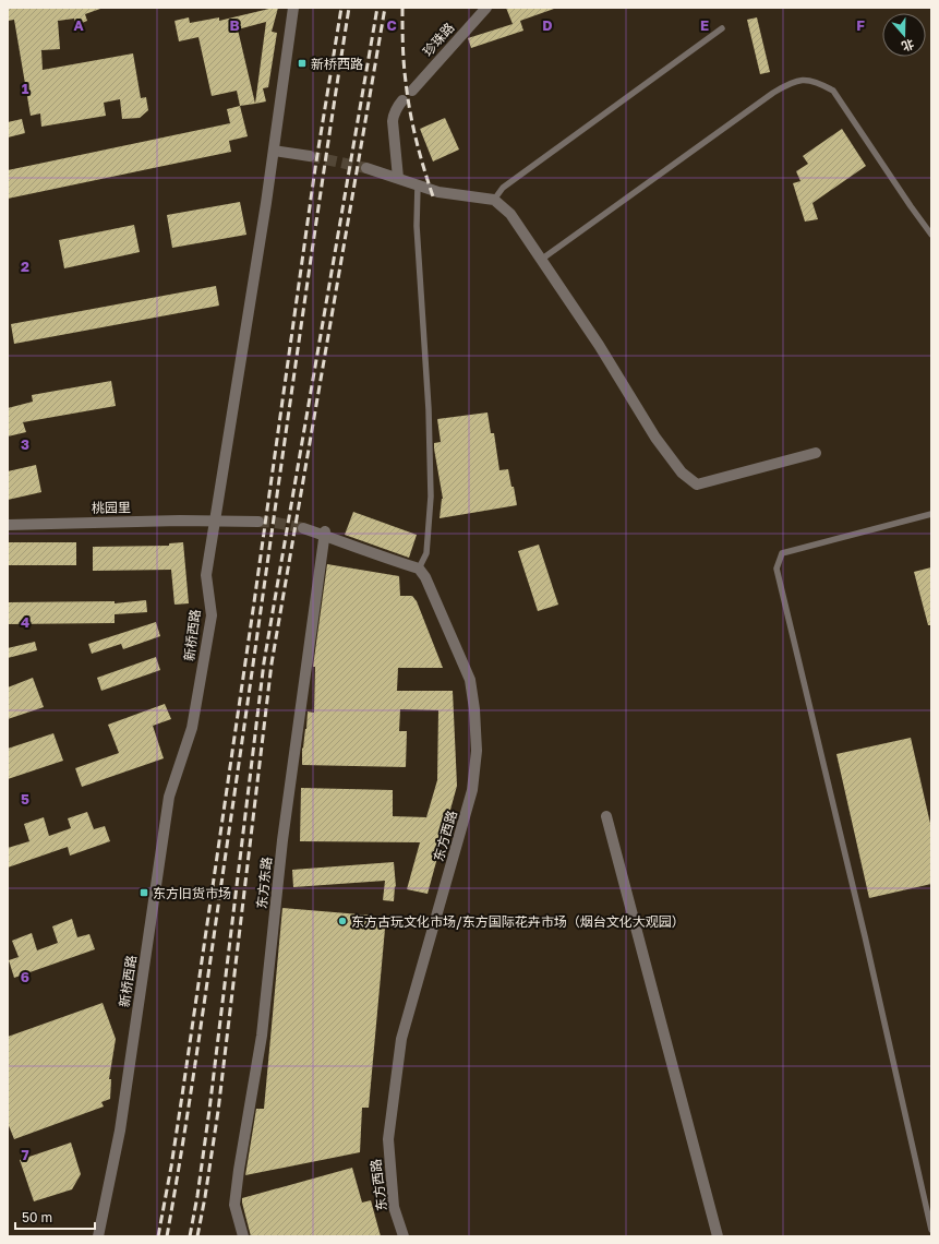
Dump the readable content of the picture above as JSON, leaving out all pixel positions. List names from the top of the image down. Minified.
{"streets":{"street":["珍珠路","桃园里","新桥西路","东方西路","东方东路"]},"crossings":[["桃园里","新桥西路"]],"places":{"transit":["新桥西路","东方旧货市场"],"other":["东方古玩文化市场/东方国际花卉市场（烟台文化大观园）"]},"scale_bar":"50 m","north":"bottom","grid":{"columns":["A","B","C","D","E","F"],"rows":["1","2","3","4","5","6","7"]}}
